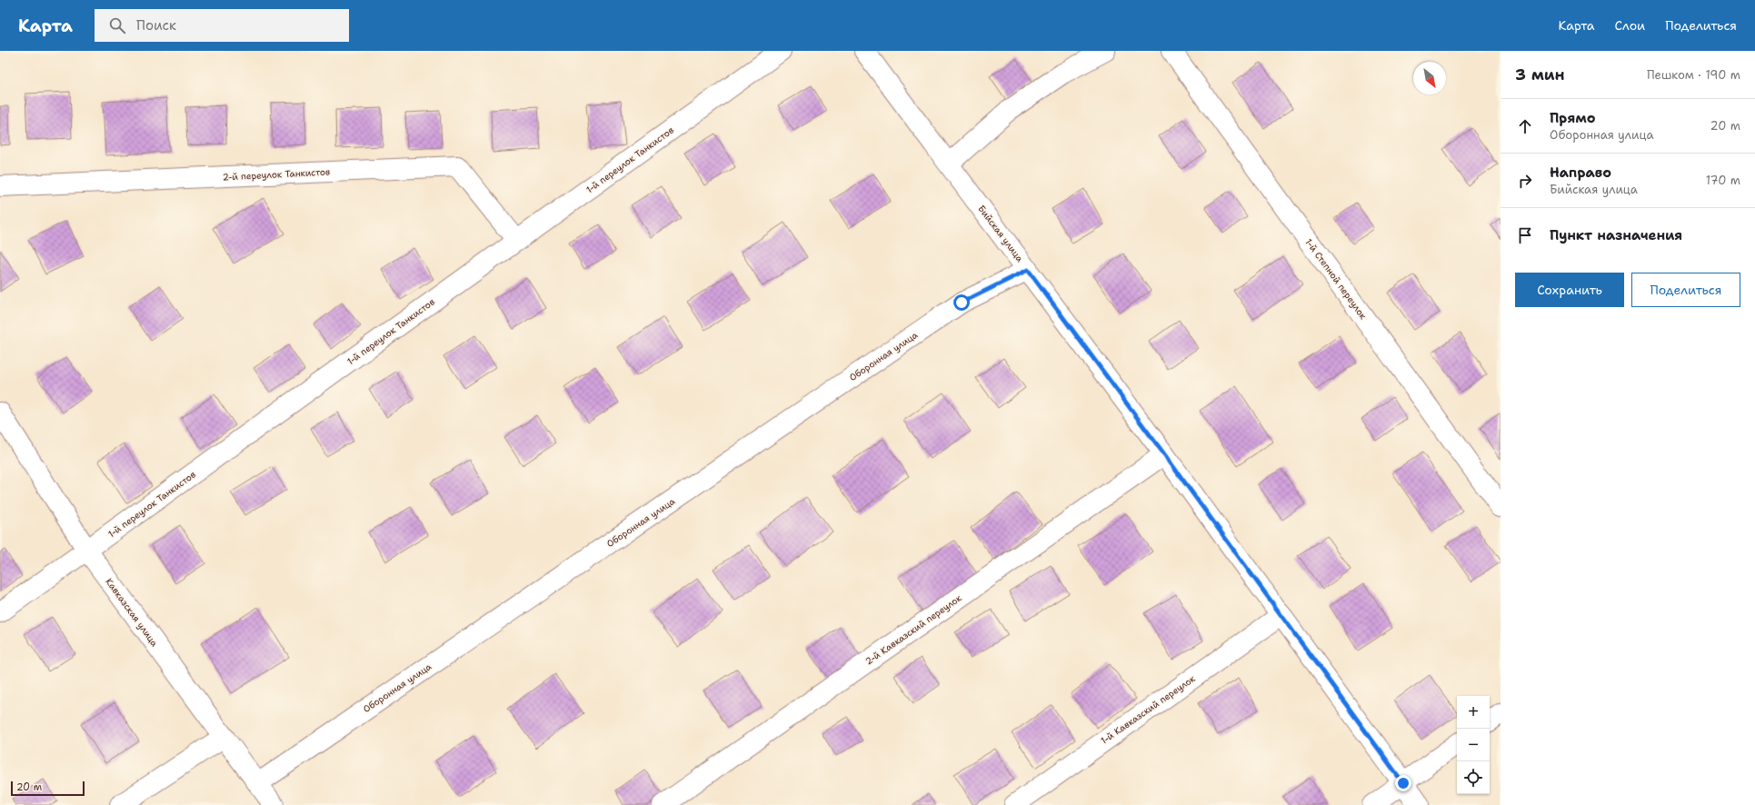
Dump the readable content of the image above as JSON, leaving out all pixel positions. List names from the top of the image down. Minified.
{"streets":{"street":["1-й переулок Танкистов","2-й переулок Танкистов","Бийская улица","1-й Степной переулок","Оборонная улица","Кавказская улица","2-й Кавказский переулок","1-й Кавказский переулок"]},"crossings":[["1-й переулок Танкистов","2-й переулок Танкистов"],["1-й переулок Танкистов","Кавказская улица"],["Бийская улица","Оборонная улица"],["Бийская улица","2-й Кавказский переулок"],["Бийская улица","1-й Кавказский переулок"],["Оборонная улица","Кавказская улица"]],"scale_bar":"20 m","north":"bottom right","page":{"header":"Карта","search":"Поиск","nav":["Карта","Слои","Поделиться"],"heading":["3 мин","Пешком · 190 m"],"list":[["Прямо","Оборонная улица","20 m"],["Направо","Бийская улица","170 m"],"Пункт назначения"],"buttons":["Сохранить","Поделиться"],"map_buttons":["+","−"],"scale":"20 m"}}
